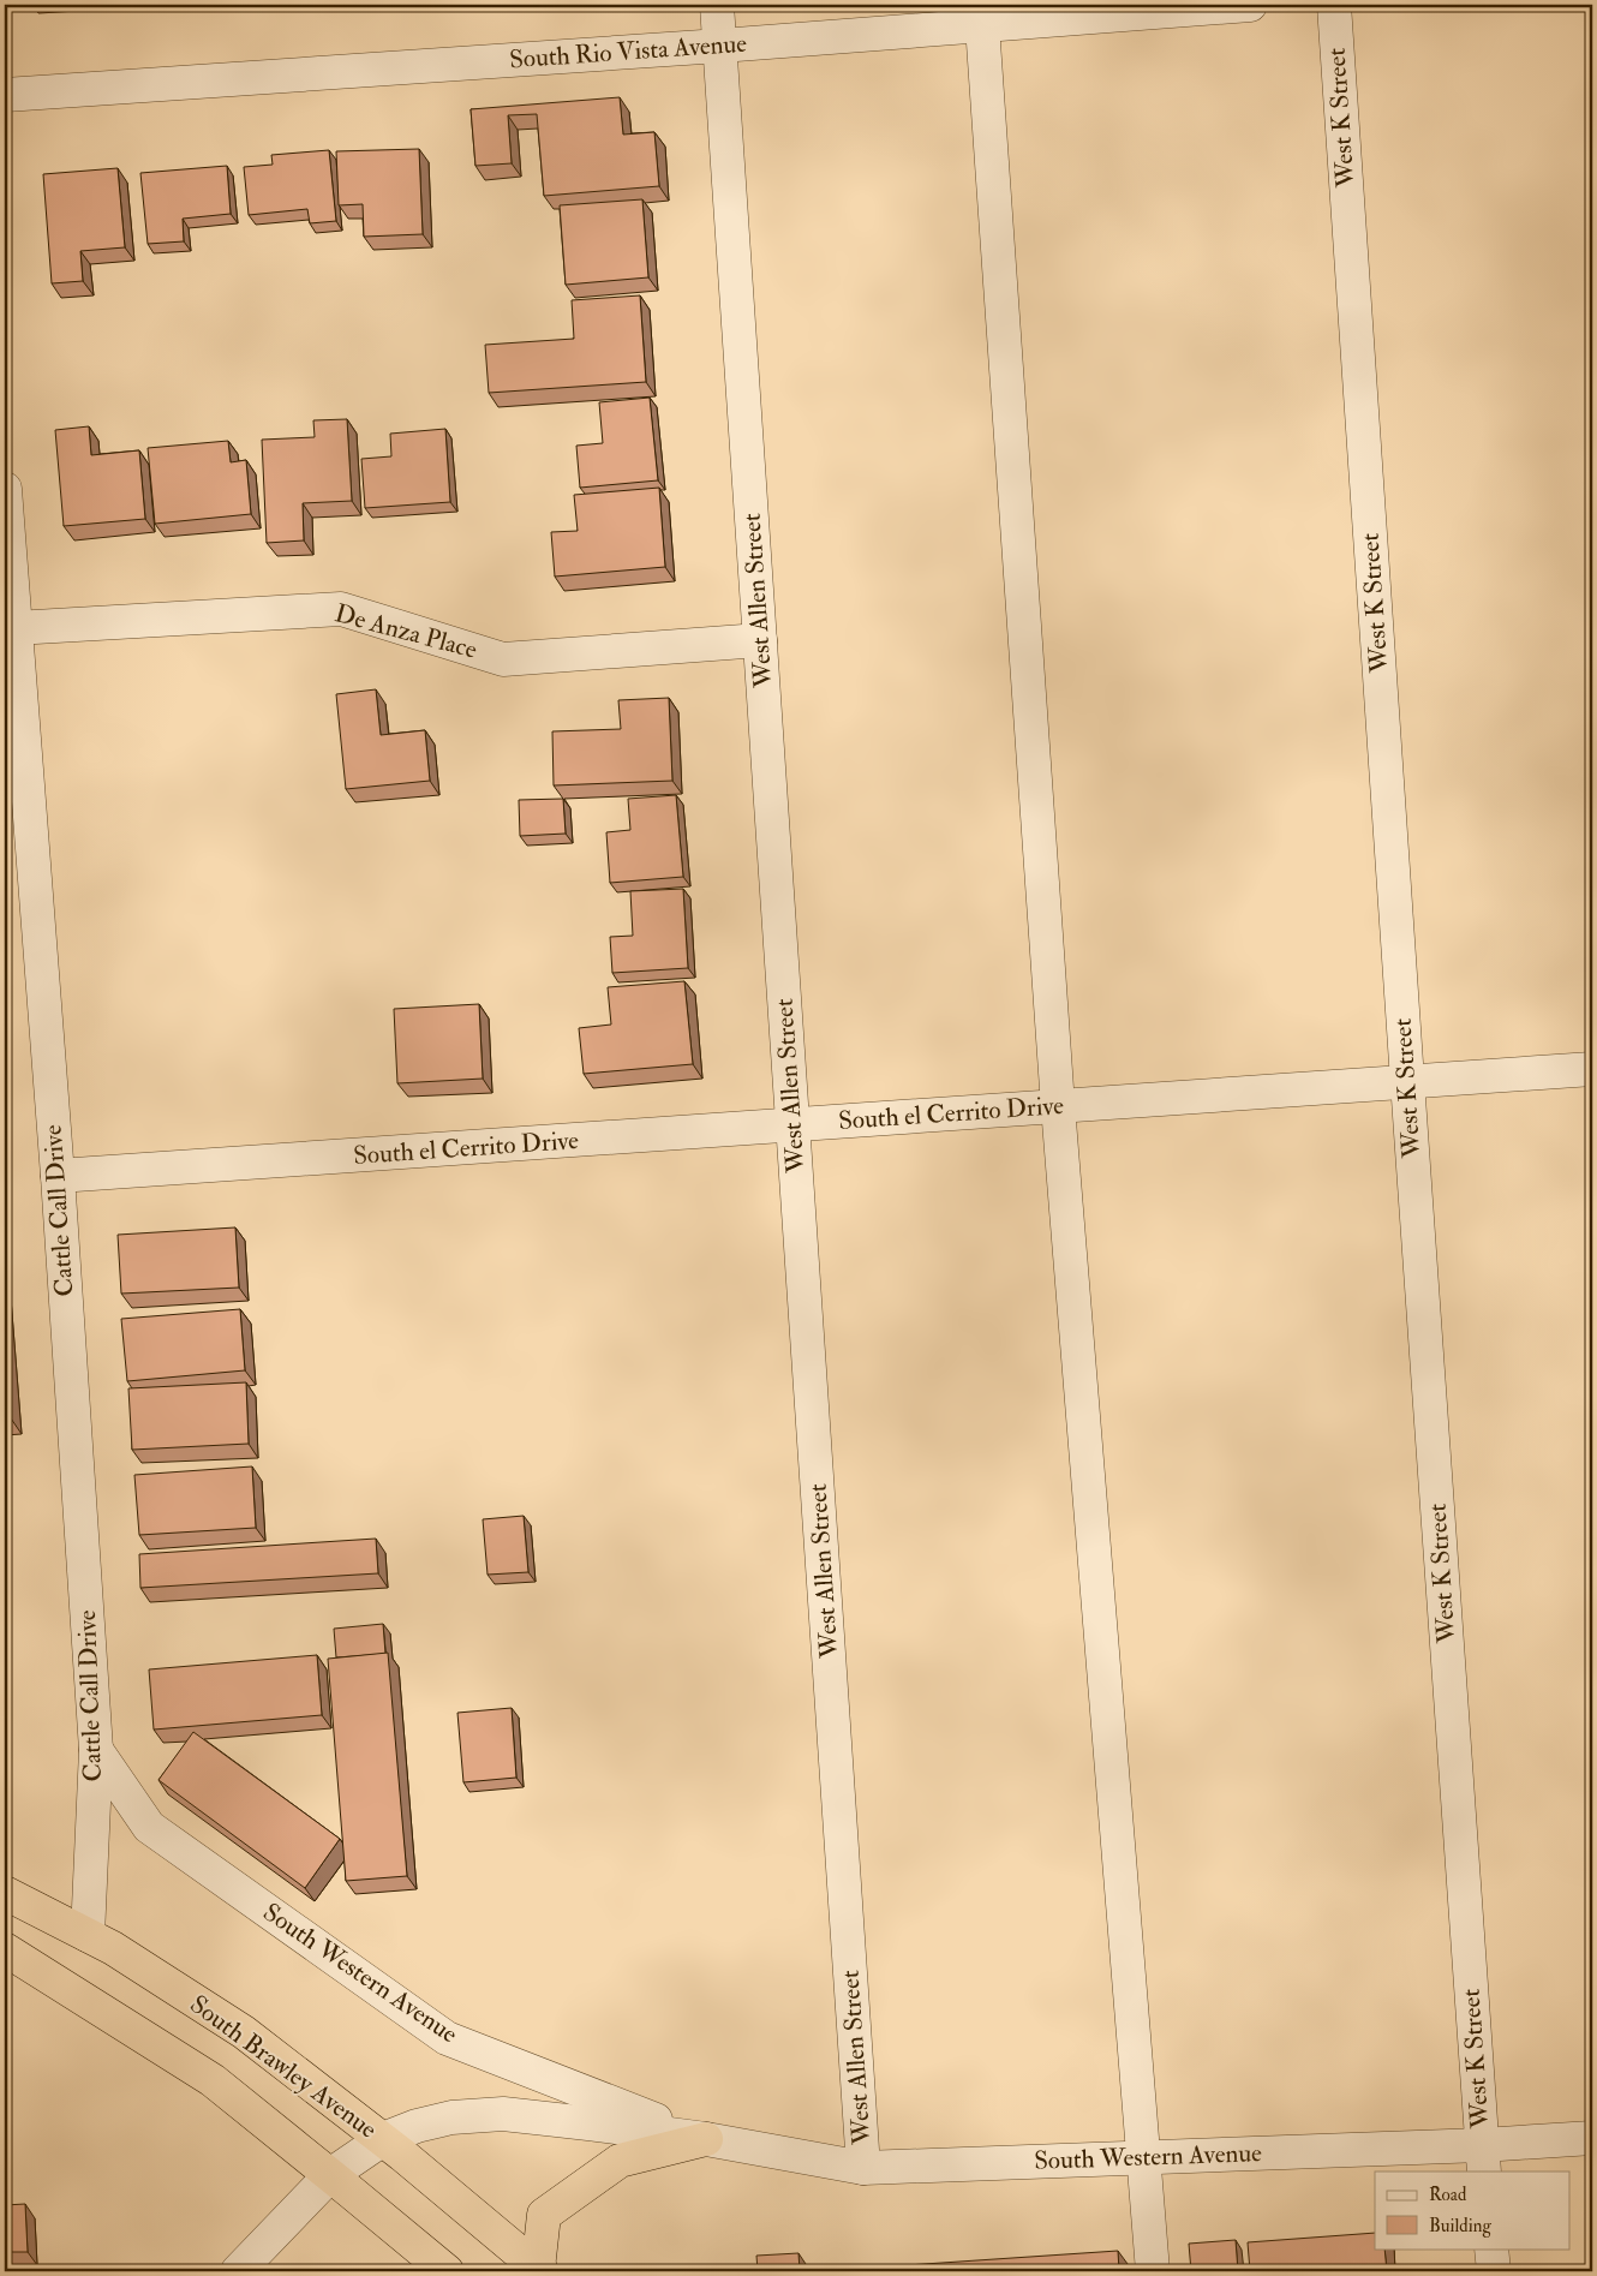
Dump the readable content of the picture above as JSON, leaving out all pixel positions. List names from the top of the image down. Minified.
{"streets":{"highway":["South Brawley Avenue"],"street":["South Rio Vista Avenue","West K Street","West Allen Street","De Anza Place","South el Cerrito Drive","Cattle Call Drive","South Western Avenue"]},"crossings":[["South Rio Vista Avenue","West Allen Street"],["West K Street","South el Cerrito Drive"],["West K Street","South Western Avenue"],["West Allen Street","De Anza Place"],["West Allen Street","South el Cerrito Drive"],["West Allen Street","South Western Avenue"],["De Anza Place","Cattle Call Drive"],["South el Cerrito Drive","Cattle Call Drive"],["Cattle Call Drive","South Western Avenue"],["Cattle Call Drive","South Brawley Avenue"],["South Western Avenue","South Brawley Avenue"]],"legend":["Road","Building"]}
